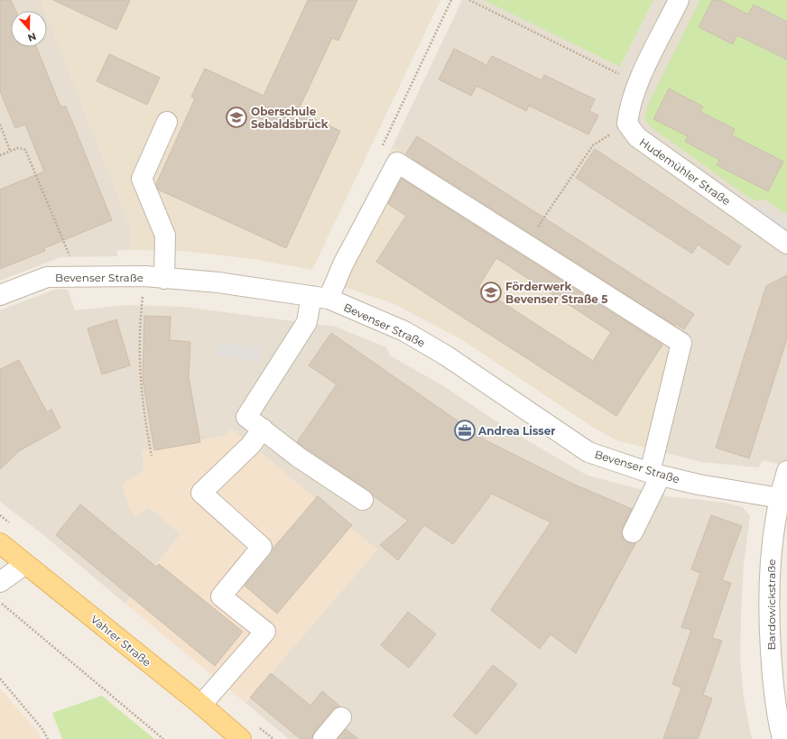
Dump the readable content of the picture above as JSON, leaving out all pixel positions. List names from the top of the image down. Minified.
{"streets":{"main road":["Vahrer Straße"],"street":["Hudemühler Straße","Bevenser Straße","Bardowickstraße"]},"crossings":[["Bevenser Straße","Bardowickstraße"]],"places":{"school or university":["Oberschule Sebaldsbrück","Förderwerk Bevenser Straße 5"],"office":["Andrea Lisser"]},"north":"bottom"}
